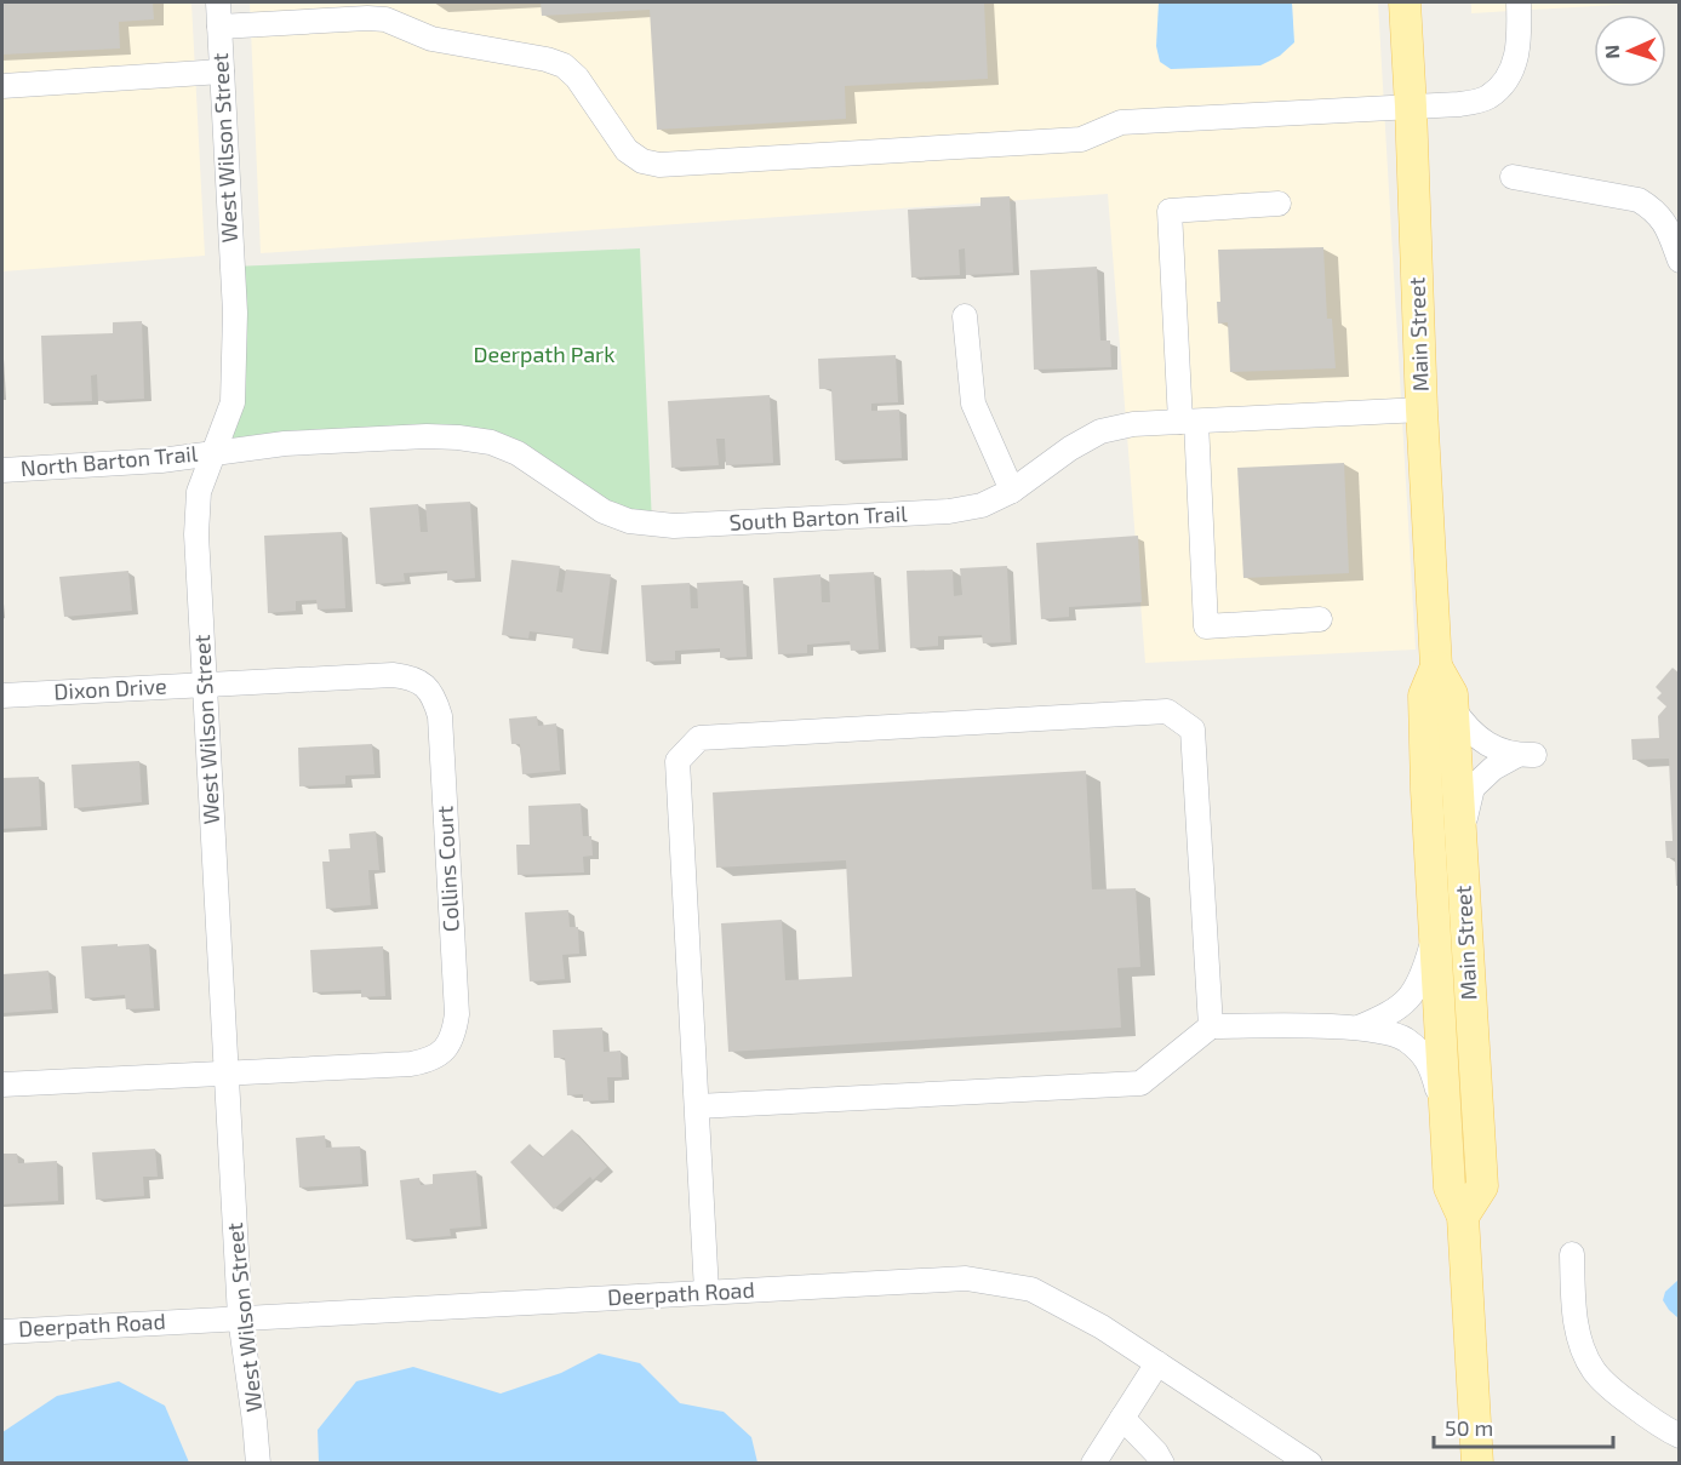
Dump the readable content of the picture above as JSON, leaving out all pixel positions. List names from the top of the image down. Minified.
{"streets":{"main road":["Main Street"],"street":["West Wilson Street","North Barton Trail","South Barton Trail","Dixon Drive","Collins Court","Deerpath Road"]},"crossings":[["West Wilson Street","North Barton Trail"],["West Wilson Street","South Barton Trail"],["West Wilson Street","Dixon Drive"],["West Wilson Street","Collins Court"],["West Wilson Street","Deerpath Road"],["Main Street","South Barton Trail"],["North Barton Trail","South Barton Trail"],["Dixon Drive","Collins Court"]],"parks":["Deerpath Park"],"scale_bar":"50 m","north":"left"}
